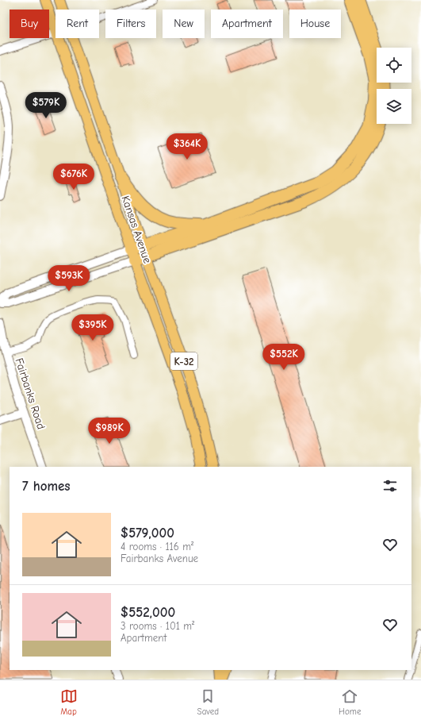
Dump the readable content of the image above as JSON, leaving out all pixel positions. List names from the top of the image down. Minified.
{"streets":{"main road":["Kansas Avenue","K-32"],"street":["Fairbanks Road"]},"page":{"chip":["Buy","Rent","Filters","New","Apartment","House"],"price":["$579K","$364K","$676K","$593K","$395K","$552K","$989K"],"heading":"7 homes","list":[{"name":"$579,000","note":"4 rooms · 116 m² · Fairbanks Avenue"},{"name":"$552,000","note":"3 rooms · 101 m² · Apartment"}],"tabs":["Map","Saved","Home"]}}
